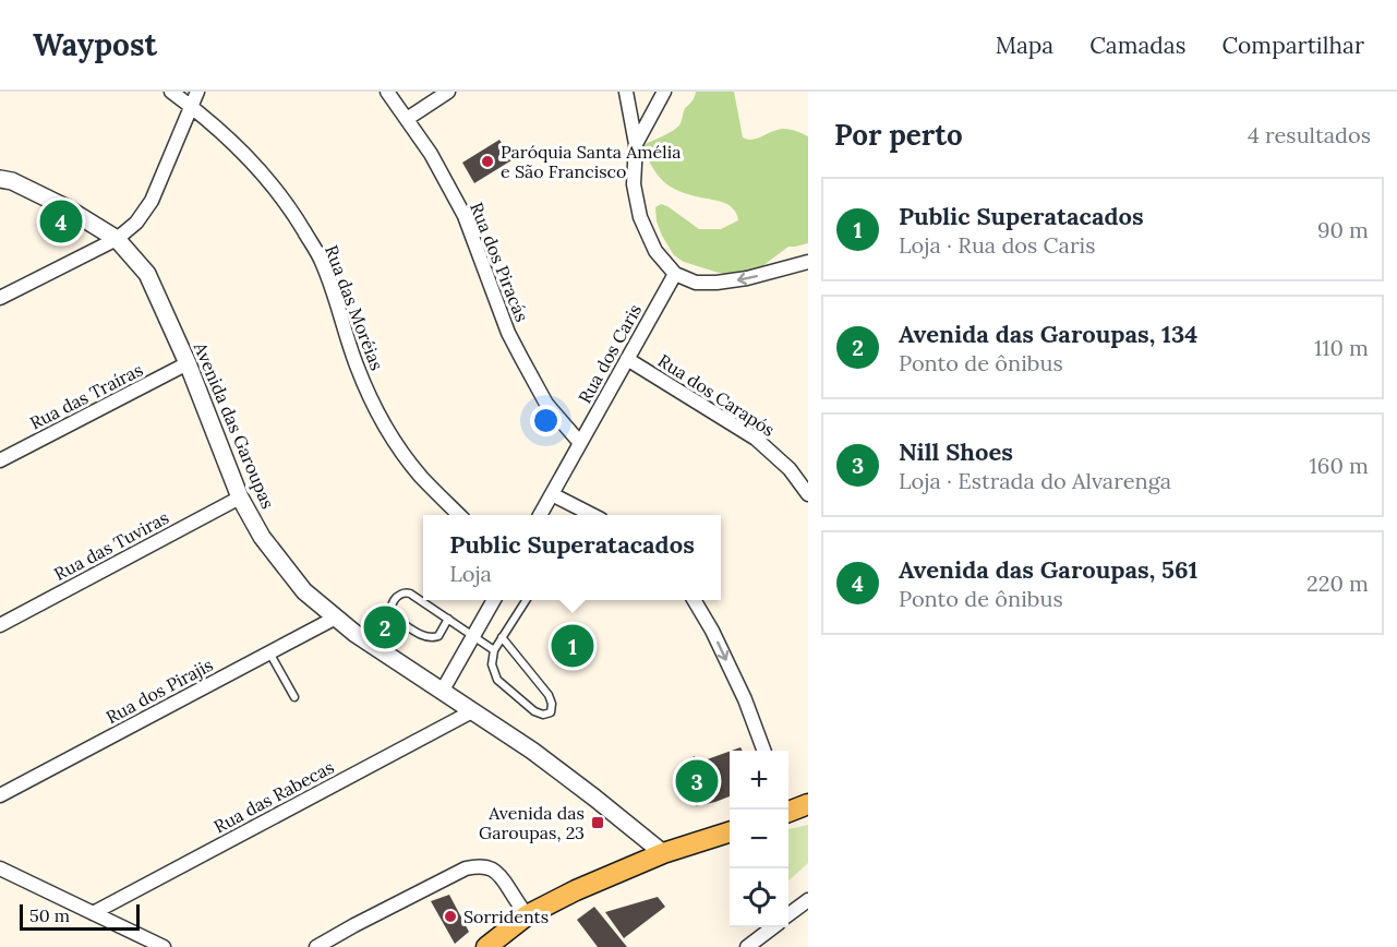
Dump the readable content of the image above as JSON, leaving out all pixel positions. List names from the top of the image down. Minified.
{"streets":{"street":["Rua dos Piracás","Rua das Moréias","Rua dos Caris","Rua dos Carapós","Rua das Traíras","Avenida das Garoupas","Rua das Tuviras","Rua dos Pirajis","Rua das Rabecas"]},"crossings":[["Rua dos Piracás","Rua dos Caris"],["Rua dos Caris","Rua dos Carapós"],["Rua das Traíras","Avenida das Garoupas"],["Avenida das Garoupas","Rua das Tuviras"],["Avenida das Garoupas","Rua dos Pirajis"],["Avenida das Garoupas","Rua das Rabecas"]],"places":{"other":["Paróquia Santa Amélia e São Francisco","Sorridents"],"transit":["Avenida das Garoupas, 23"]},"scale_bar":"50 m","page":{"header":"Waypost","nav":["Mapa","Camadas","Compartilhar"],"heading":["Por perto","4 resultados"],"list":[{"mark":"1","name":"Public Superatacados","note":"Loja · Rua dos Caris","value":"90 m"},{"mark":"2","name":"Avenida das Garoupas, 134","note":"Ponto de ônibus","value":"110 m"},{"mark":"3","name":"Nill Shoes","note":"Loja · Estrada do Alvarenga","value":"160 m"},{"mark":"4","name":"Avenida das Garoupas, 561","note":"Ponto de ônibus","value":"220 m"}],"pins":["4","2","1","3"],"popup":["Public Superatacados","Loja"],"map_buttons":["+","−"],"scale":"50 m"}}
